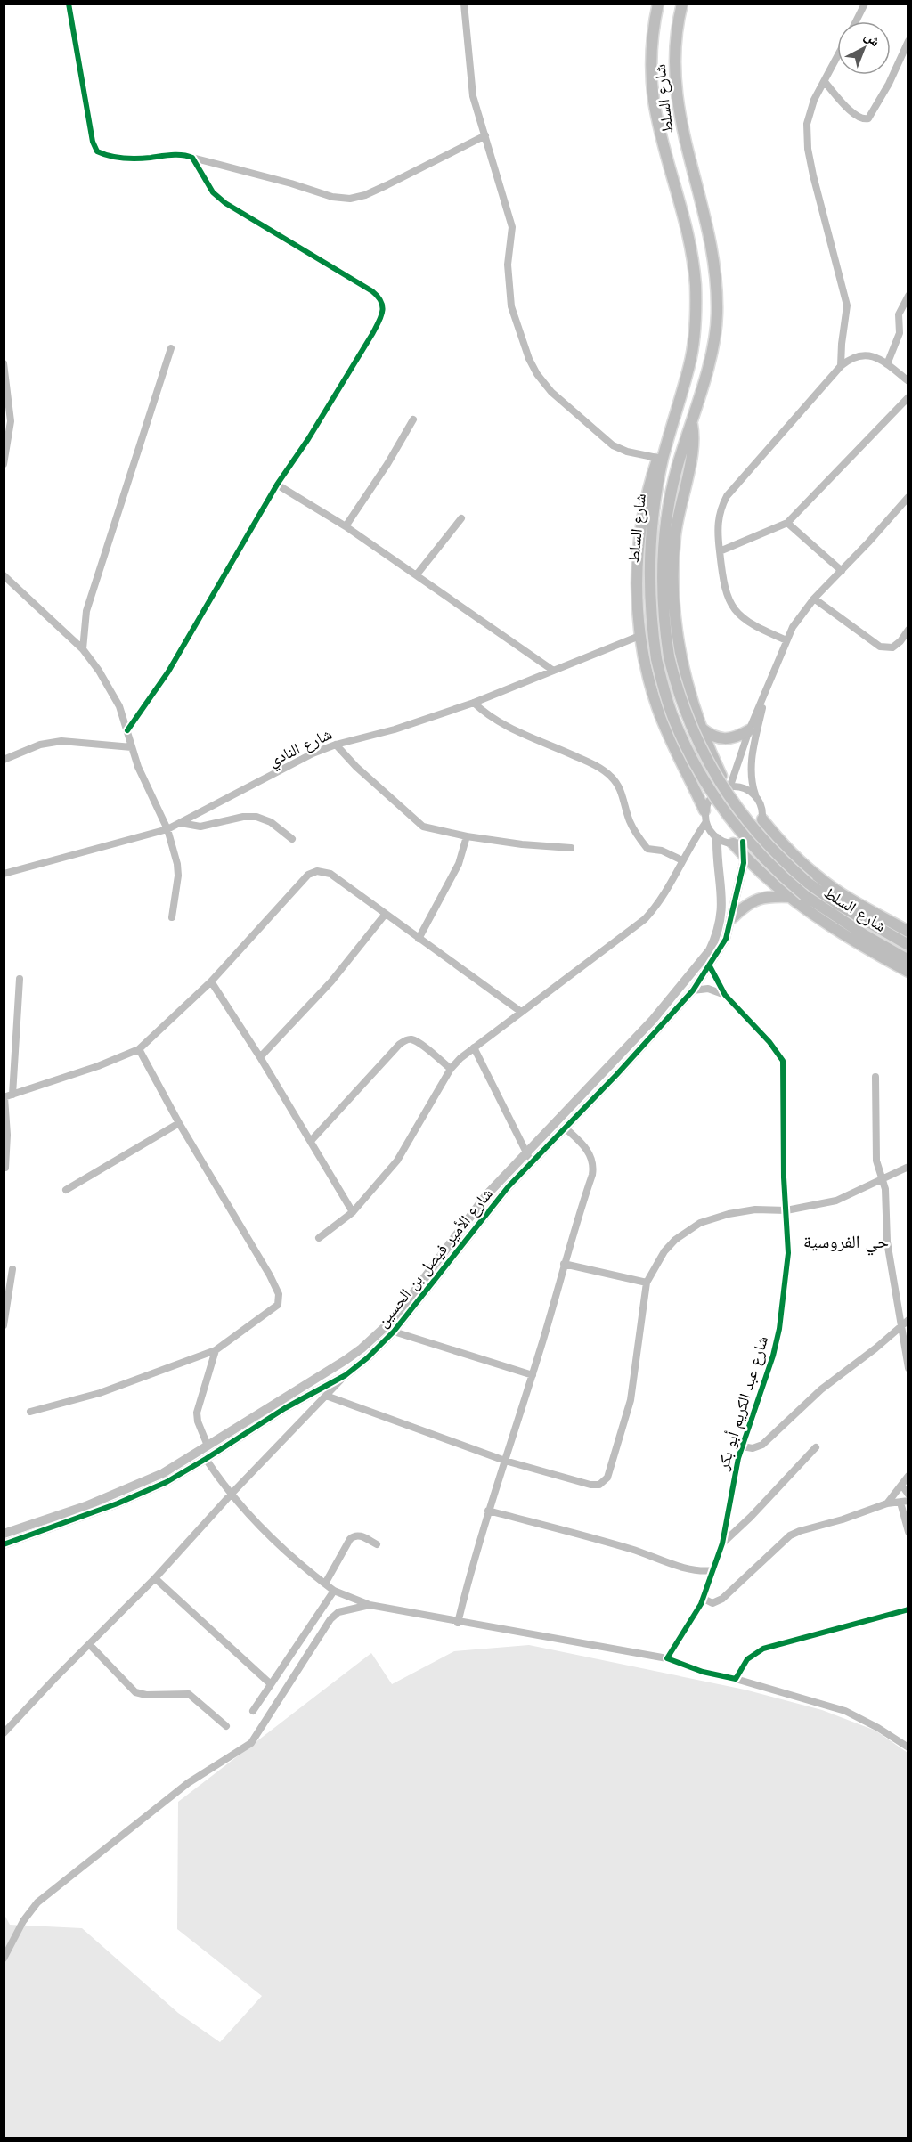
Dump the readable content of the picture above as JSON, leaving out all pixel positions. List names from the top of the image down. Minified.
{"streets":{"main road":["شارع السلط"],"street":["شارع النادي","شارع الأمير فيصل بن الحسين","شارع عبد الكريم أبو بكر"]},"crossings":[["شارع الأمير فيصل بن الحسين","شارع عبد الكريم أبو بكر"]],"districts":["حي الفروسية"],"north":"top right"}
